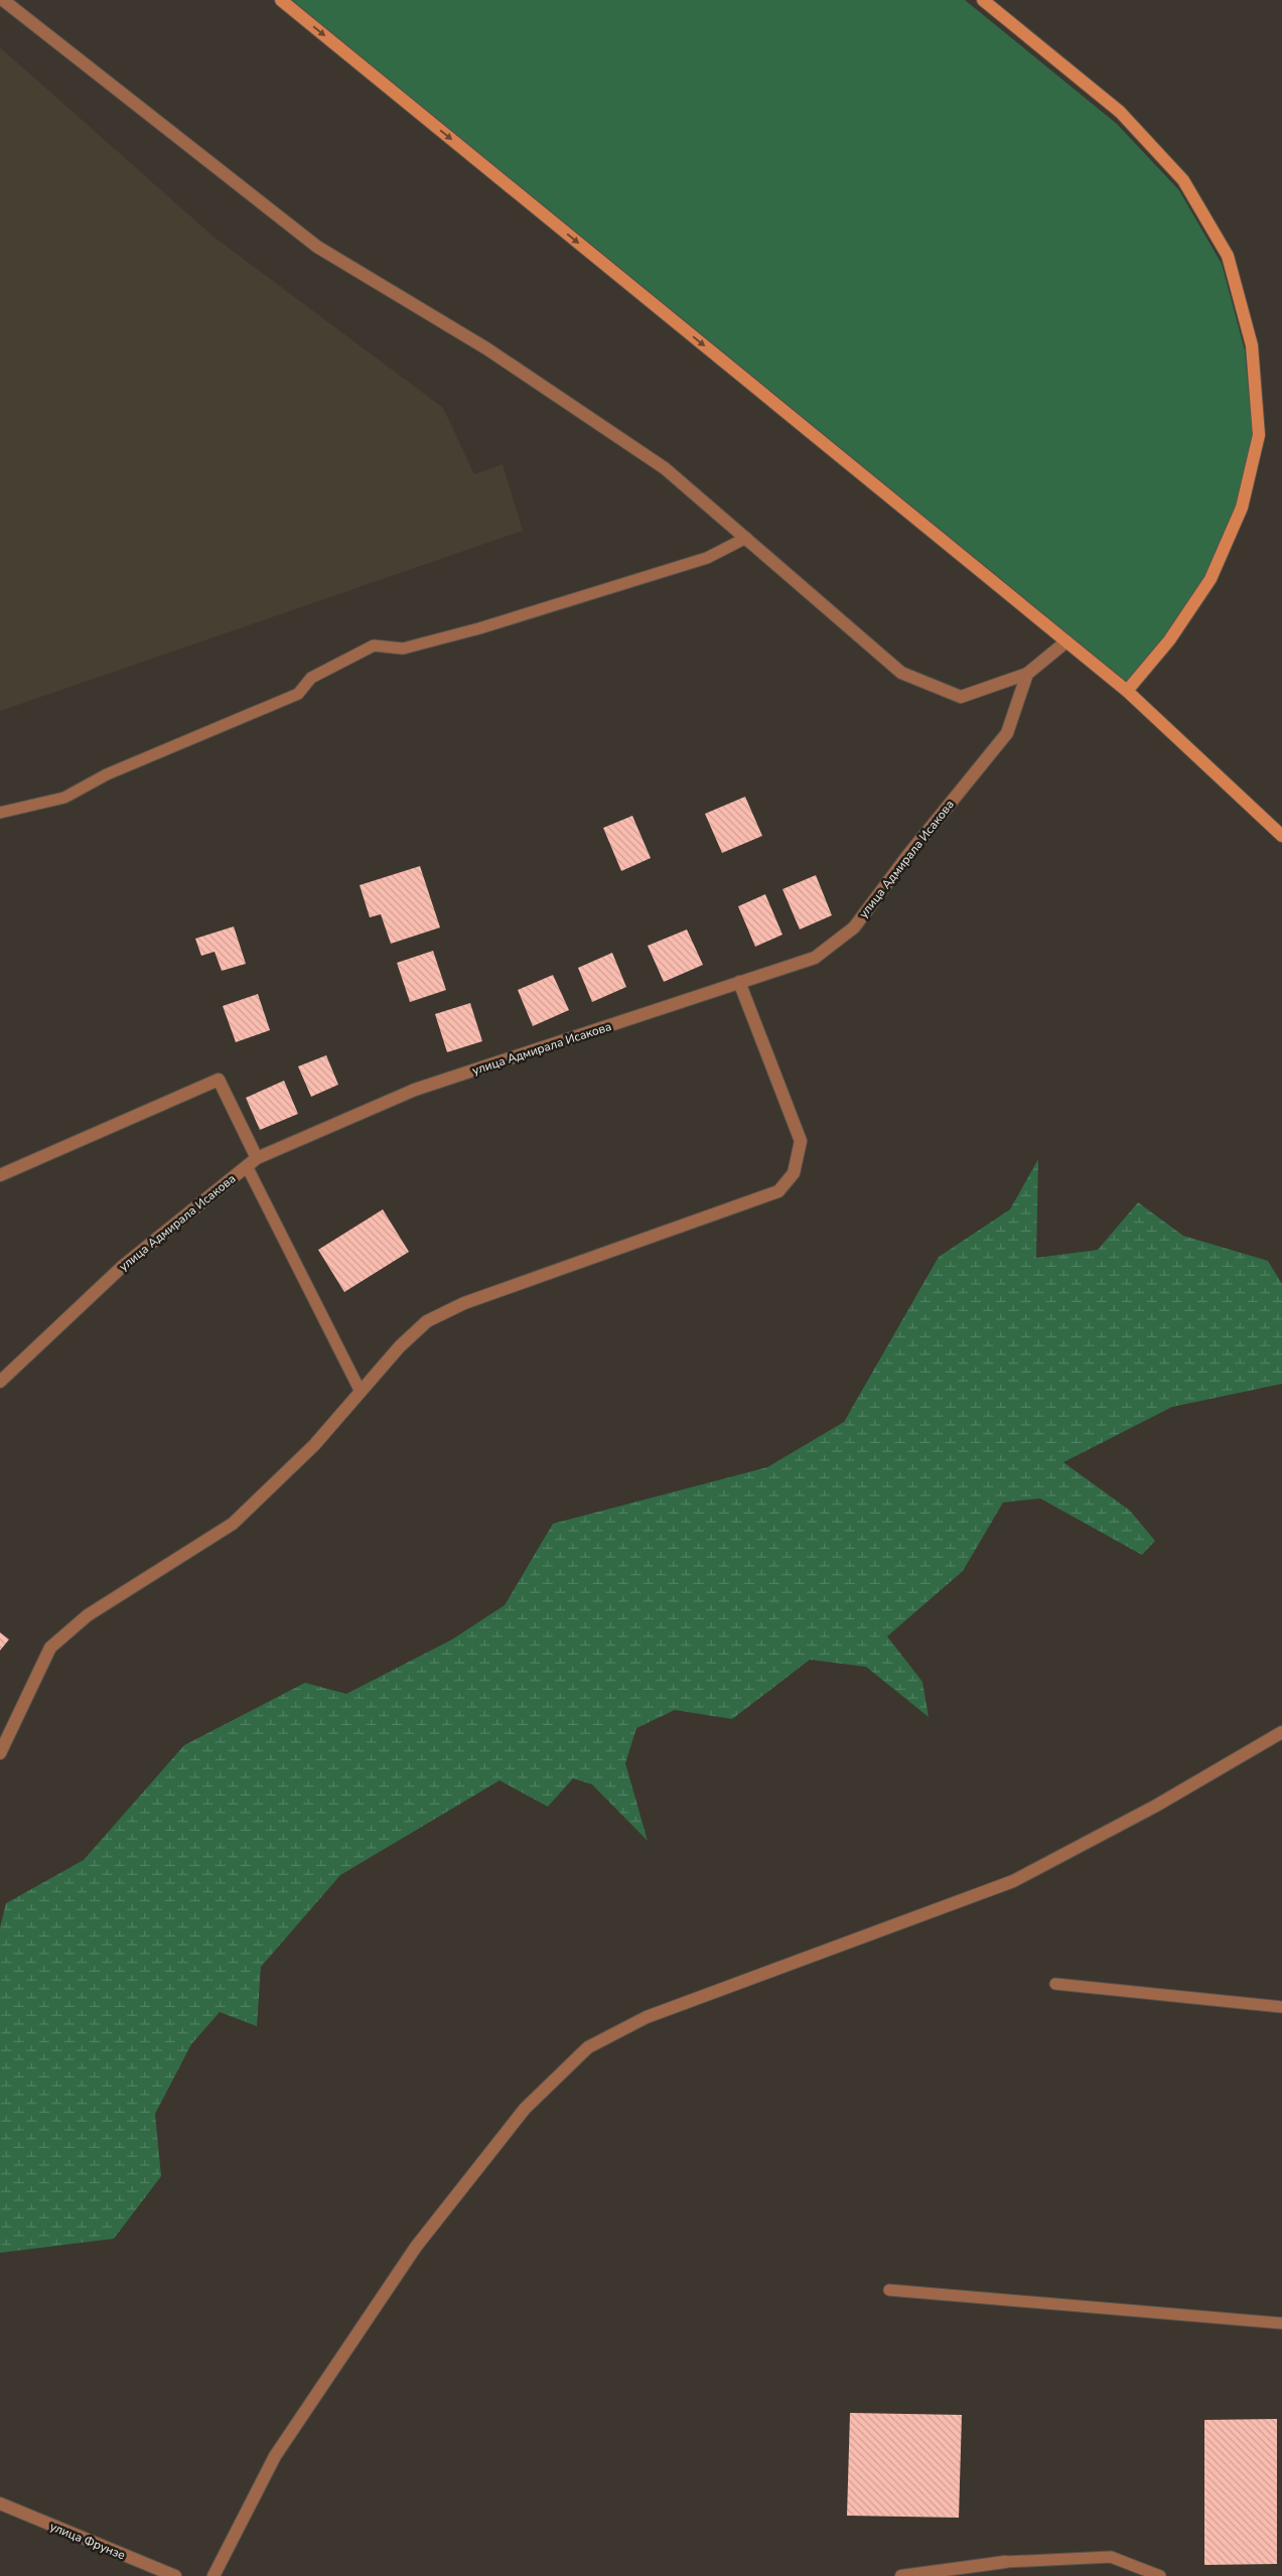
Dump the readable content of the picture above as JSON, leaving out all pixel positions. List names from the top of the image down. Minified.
{"streets":{"street":["улица Адмирала Исакова","улица Фрунзе"]}}
